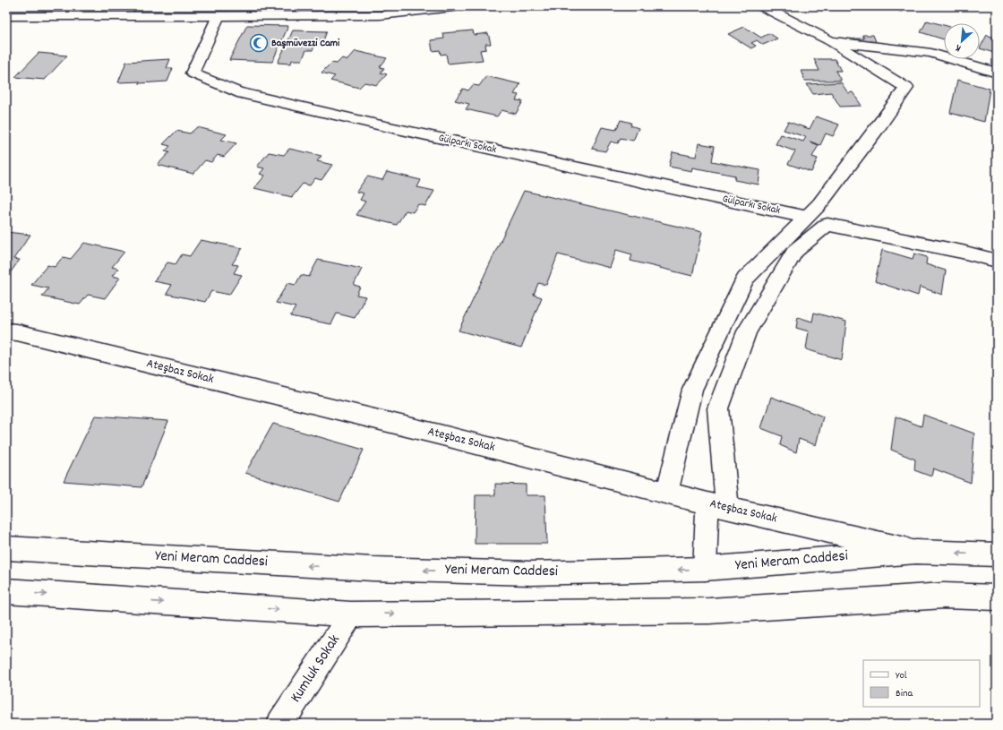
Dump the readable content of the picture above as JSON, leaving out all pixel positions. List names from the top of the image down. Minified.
{"streets":{"street":["Gülparkı Sokak","Ateşbaz Sokak","Yeni Meram Caddesi","Kumluk Sokak"]},"crossings":[["Ateşbaz Sokak","Yeni Meram Caddesi"]],"places":{"mosque":["Başmüvezzi Cami"]},"legend":["Yol","Bina"],"north":"bottom left"}
